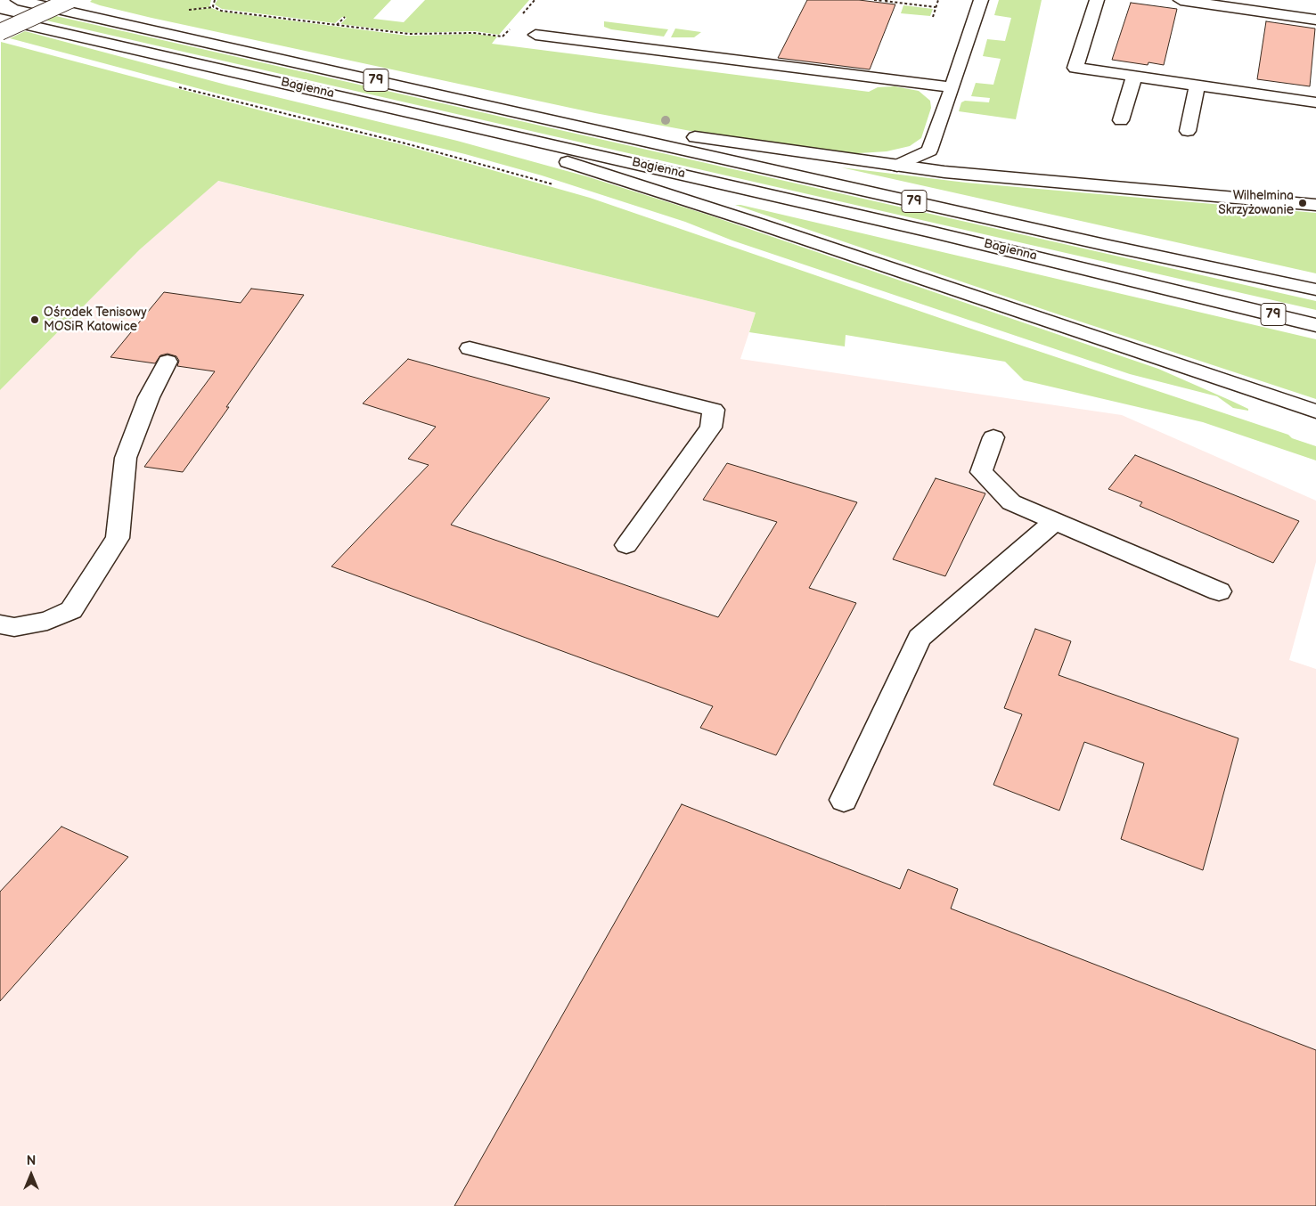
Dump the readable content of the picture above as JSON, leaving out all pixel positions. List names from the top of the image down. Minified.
{"streets":{"main road":["79","Bagienna"]},"places":["Wilhelmina Skrzyżowanie","Ośrodek Tenisowy MOSiR Katowice"],"north":"top"}
